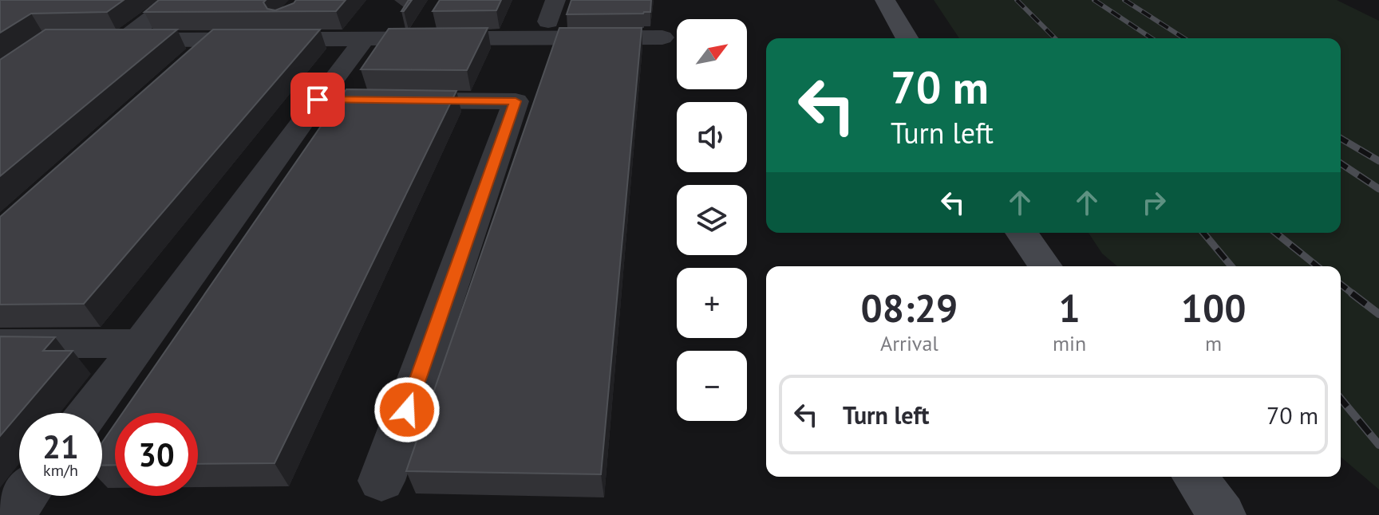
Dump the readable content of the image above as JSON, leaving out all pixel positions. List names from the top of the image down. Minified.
{"north":"top right","page":{"map_buttons":["+","−"],"turn":["70 m","Turn left"],"eta":["08:29","Arrival","1","min","100","m"],"list":[{"name":"Turn left","value":"70 m"}],"speed":"21 km/h","limit":"30"}}
